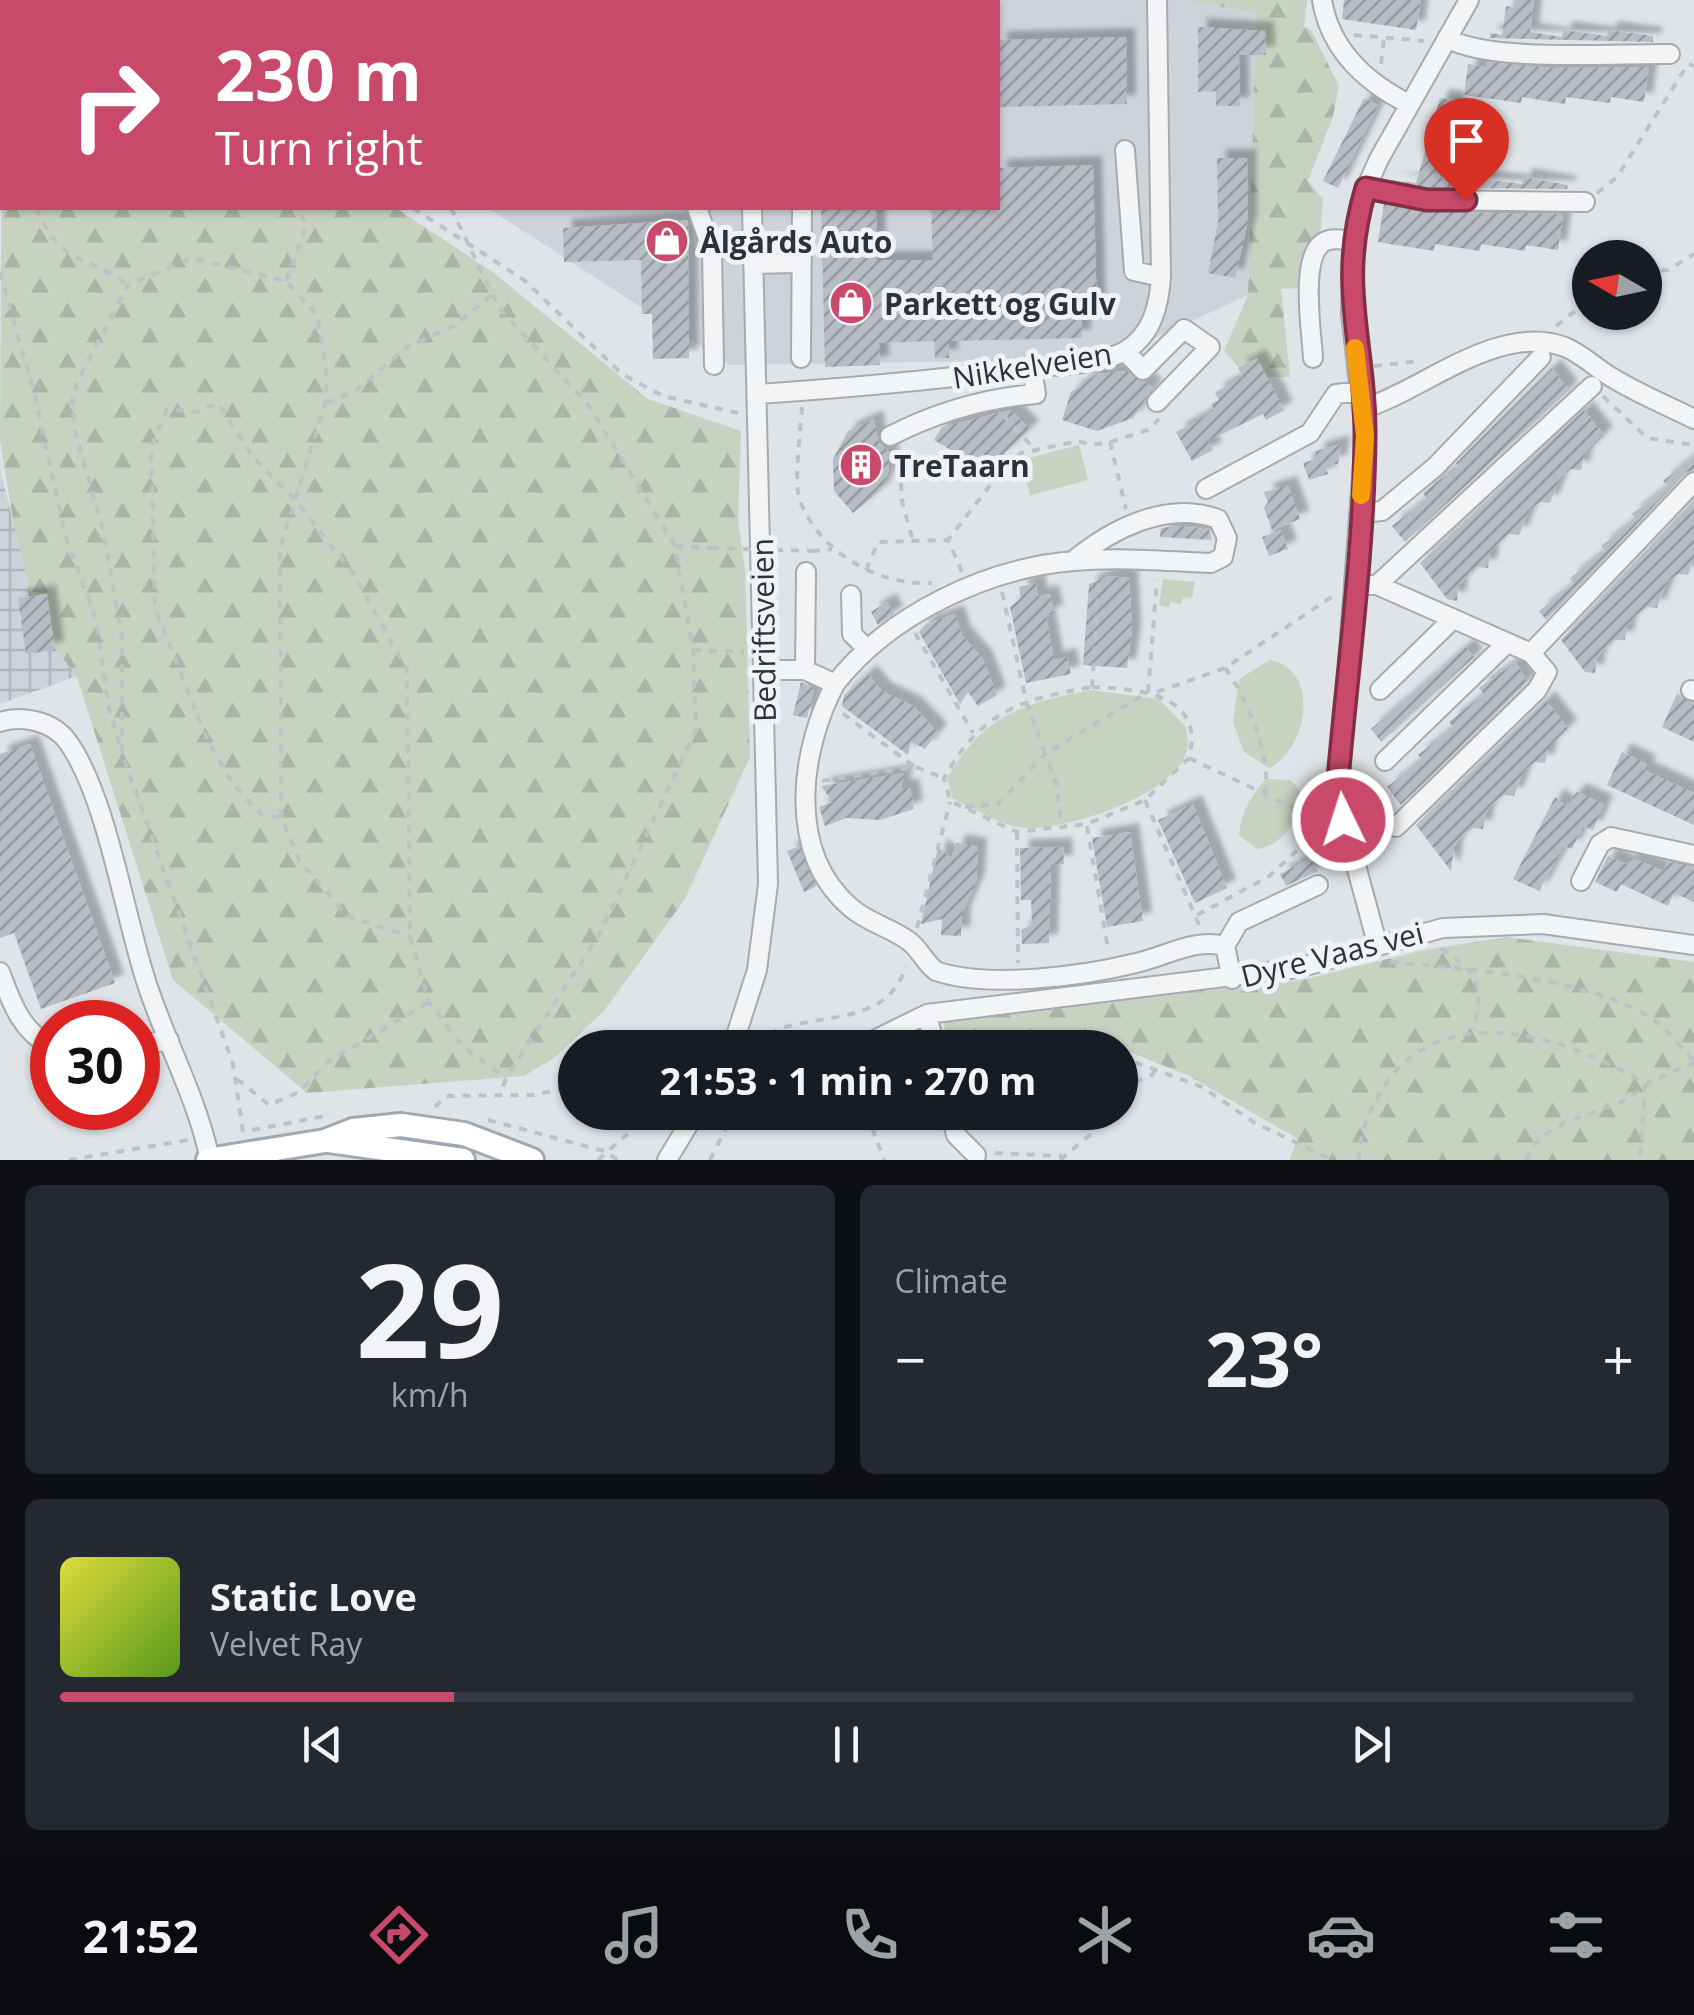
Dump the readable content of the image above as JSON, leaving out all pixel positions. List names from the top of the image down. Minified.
{"streets":{"street":["Nikkelveien","Bedriftsveien","Dyre Vaas vei"]},"crossings":[["Nikkelveien","Bedriftsveien"]],"places":{"shop":["Ålgårds Auto","Parkett og Gulv"],"building":["TreTaarn"]},"north":"left","page":{"turn":["230 m","Turn right"],"limit":"30","trip":"21:53 · 1 min · 270 m","tile":[["29","km/h"],"Climate"],"heat":["−","23°","+"],"song":["Static Love","Velvet Ray"],"tabs":"21:52"}}
